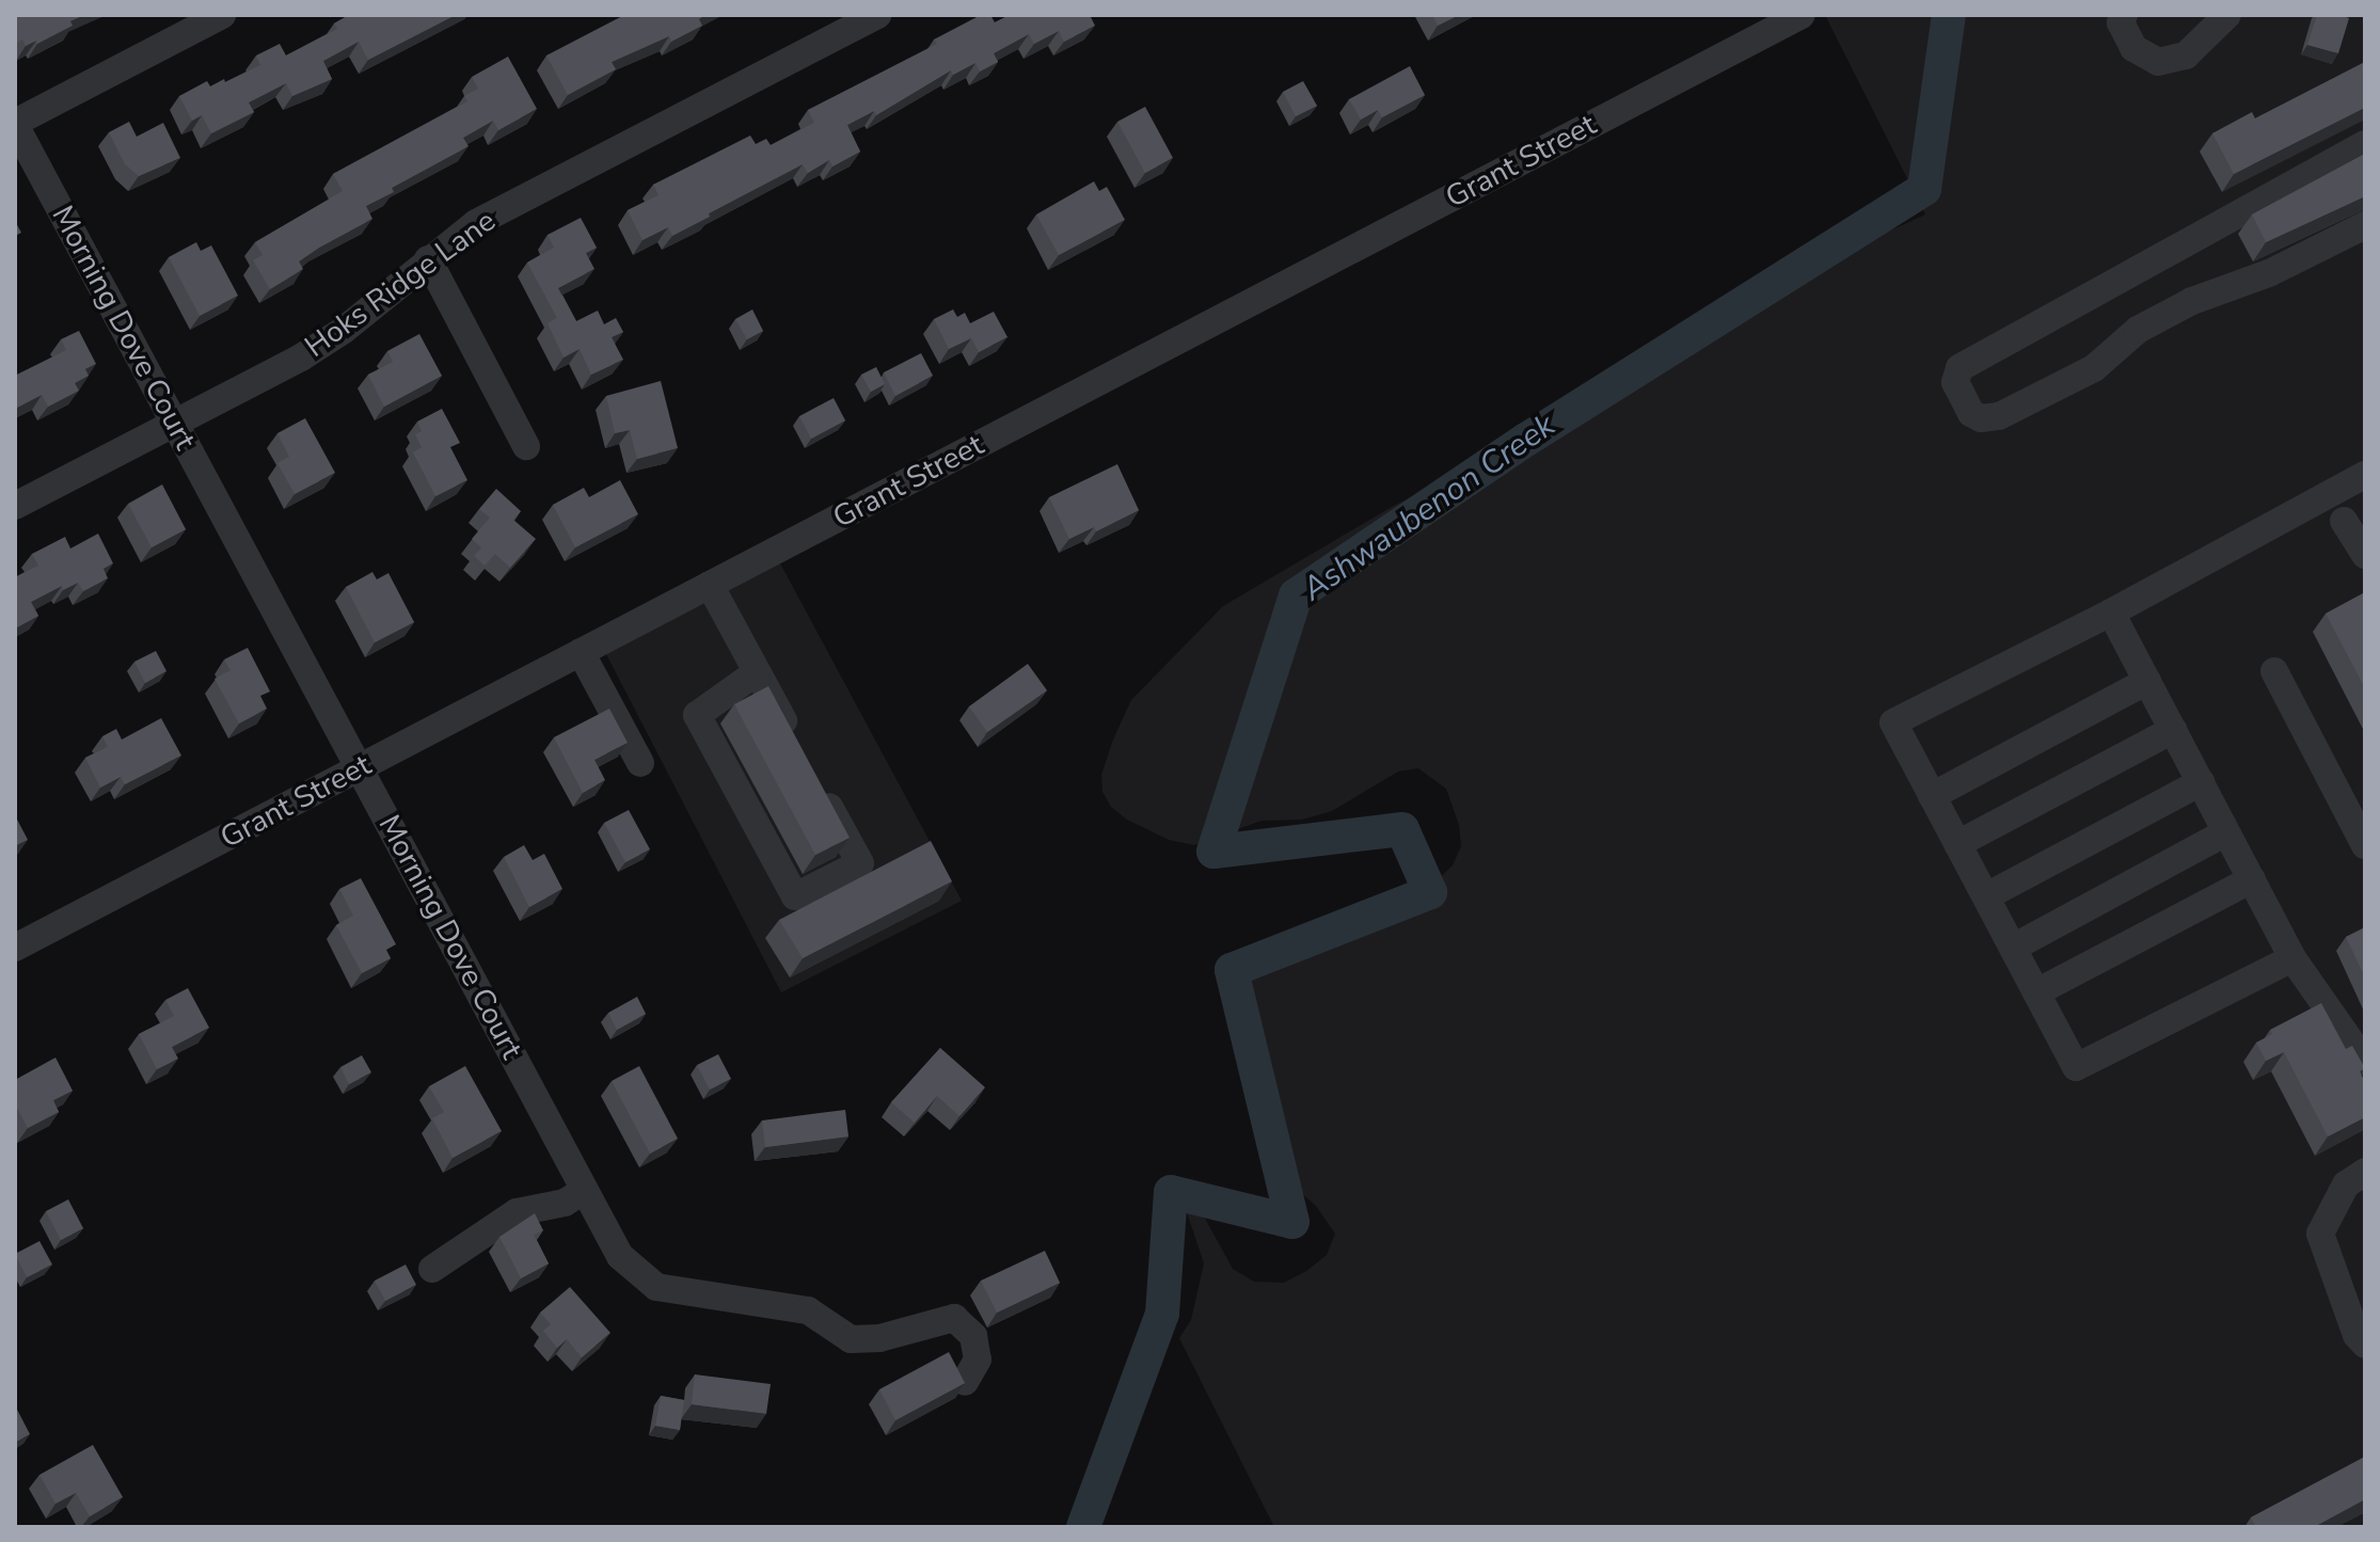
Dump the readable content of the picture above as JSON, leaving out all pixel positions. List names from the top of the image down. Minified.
{"streets":{"street":["Grant Street","Hoks Ridge Lane","Morning Dove Court"]},"crossings":[["Grant Street","Morning Dove Court"],["Hoks Ridge Lane","Morning Dove Court"]],"water":["Ashwaubenon Creek"]}
